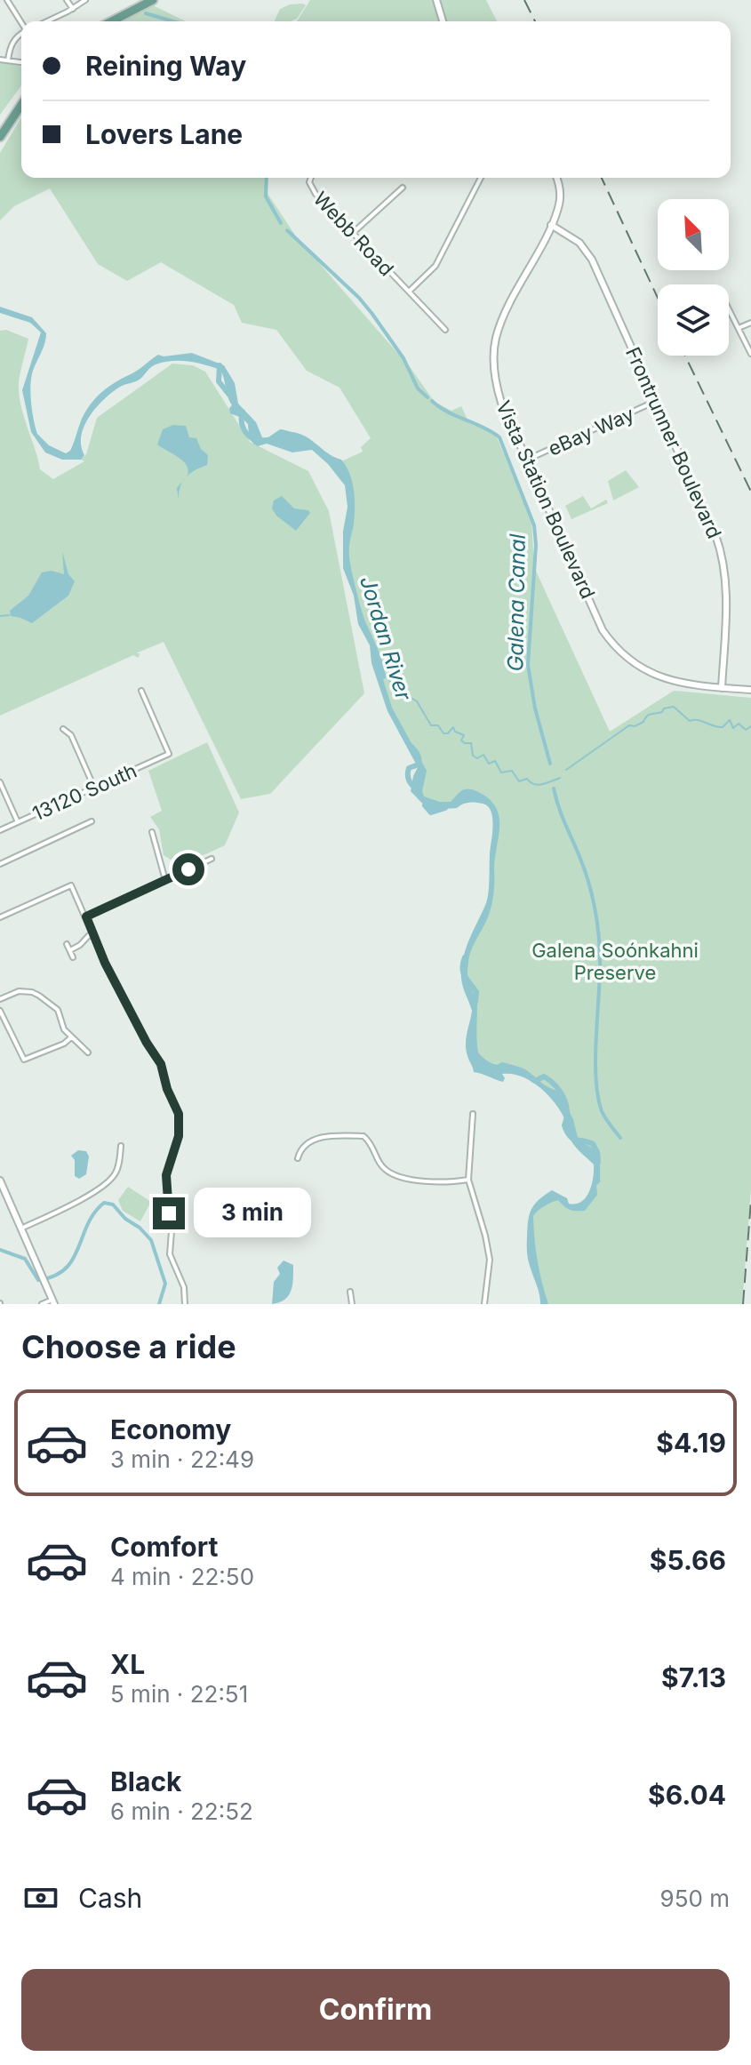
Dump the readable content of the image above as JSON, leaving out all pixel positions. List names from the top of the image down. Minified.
{"streets":{"street":["Webb Road","eBay Way","Frontrunner Boulevard","Vista Station Boulevard","13120 South"]},"crossings":[["eBay Way","Frontrunner Boulevard"],["eBay Way","Vista Station Boulevard"],["Frontrunner Boulevard","Vista Station Boulevard"]],"water":["Galena Canal","Jordan River"],"parks":["Galena Soónkahni Preserve"],"north":"top left","page":{"banner":["Reining Way","Lovers Lane"],"bubble":"3 min","heading":"Choose a ride","list":[{"name":"Economy","note":"3 min · 22:49","value":"$4.19"},{"name":"Comfort","note":"4 min · 22:50","value":"$5.66"},{"name":"XL","note":"5 min · 22:51","value":"$7.13"},{"name":"Black","note":"6 min · 22:52","value":"$6.04"}],"pay":["Cash","950 m"],"buttons":"Confirm"}}
